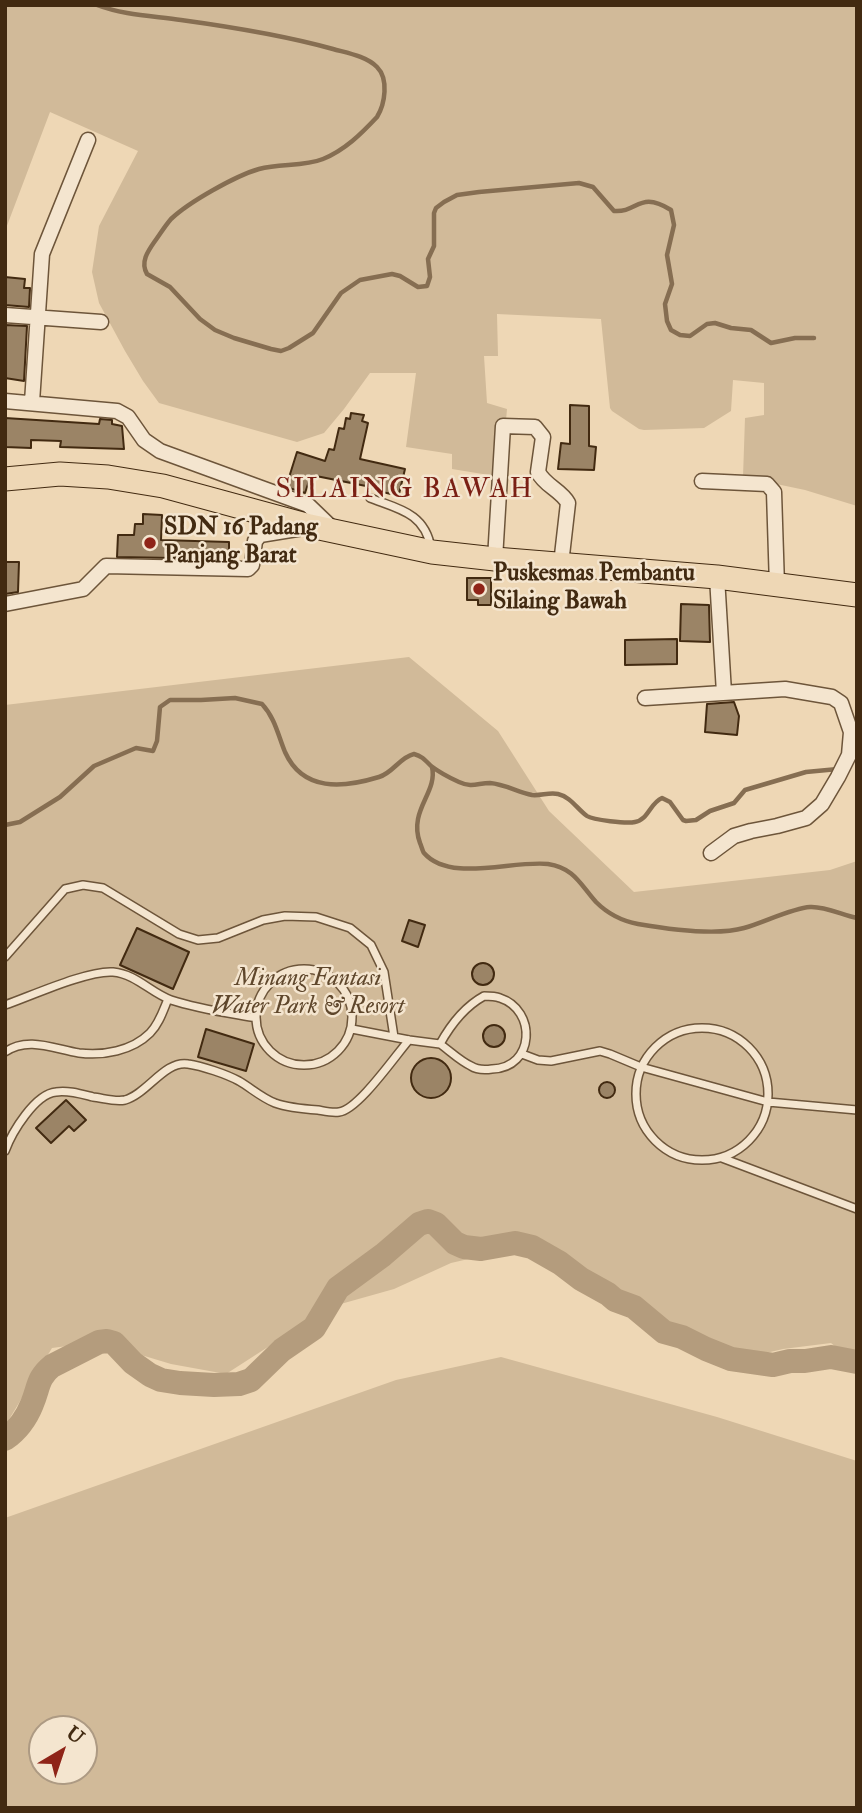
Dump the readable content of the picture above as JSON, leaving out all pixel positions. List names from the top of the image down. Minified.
{"districts":["SILAING BAWAH"],"parks":["Minang Fantasi Water Park & Resort"],"places":["SDN 16 Padang Panjang Barat","Puskesmas Pembantu Silaing Bawah"],"north":"top right"}
